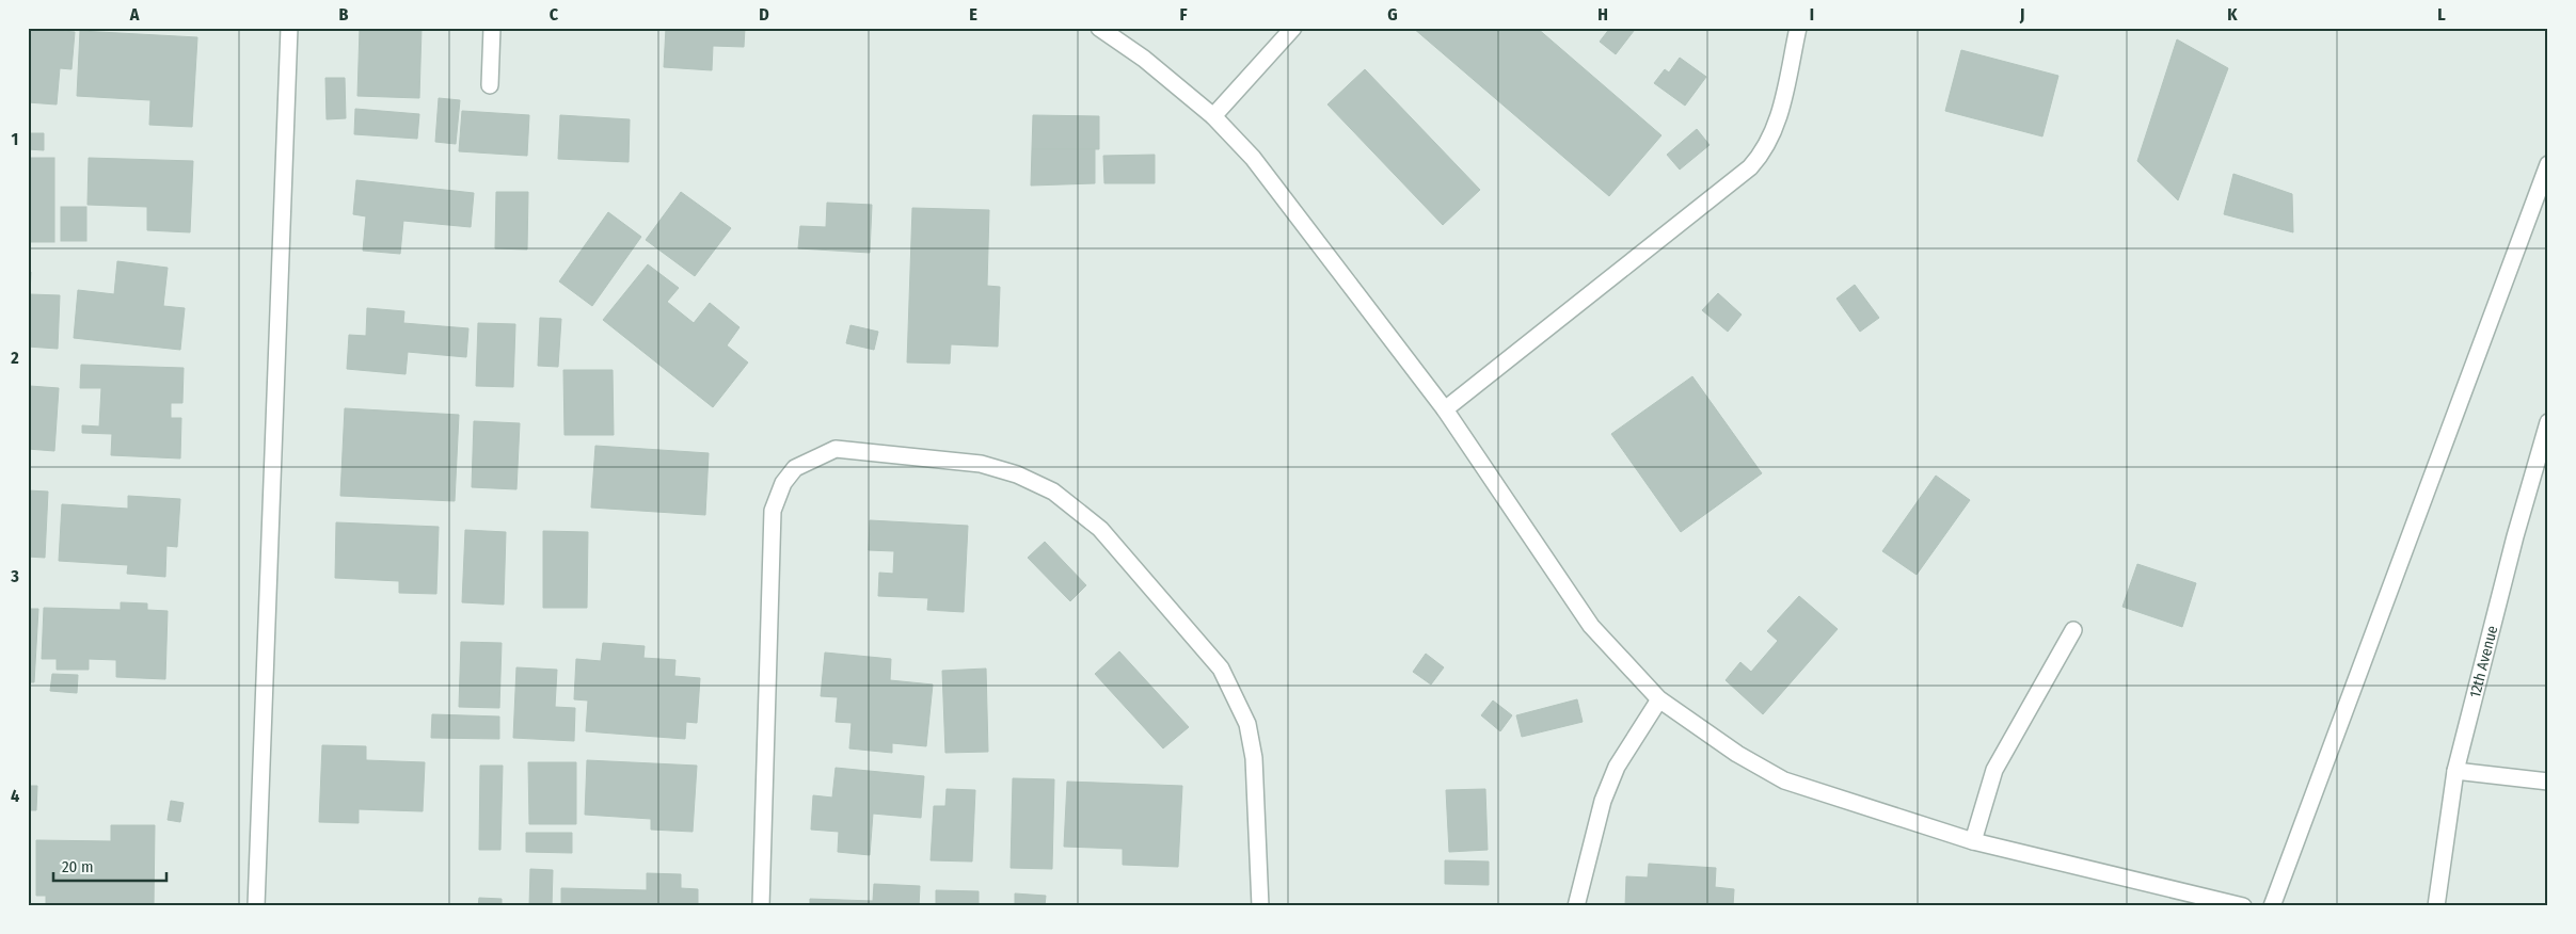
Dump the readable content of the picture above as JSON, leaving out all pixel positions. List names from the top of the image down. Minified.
{"streets":{"street":["12th Avenue"]},"scale_bar":"20 m","grid":{"columns":["A","B","C","D","E","F","G","H","I","J","K","L"],"rows":["1","2","3","4"]}}
